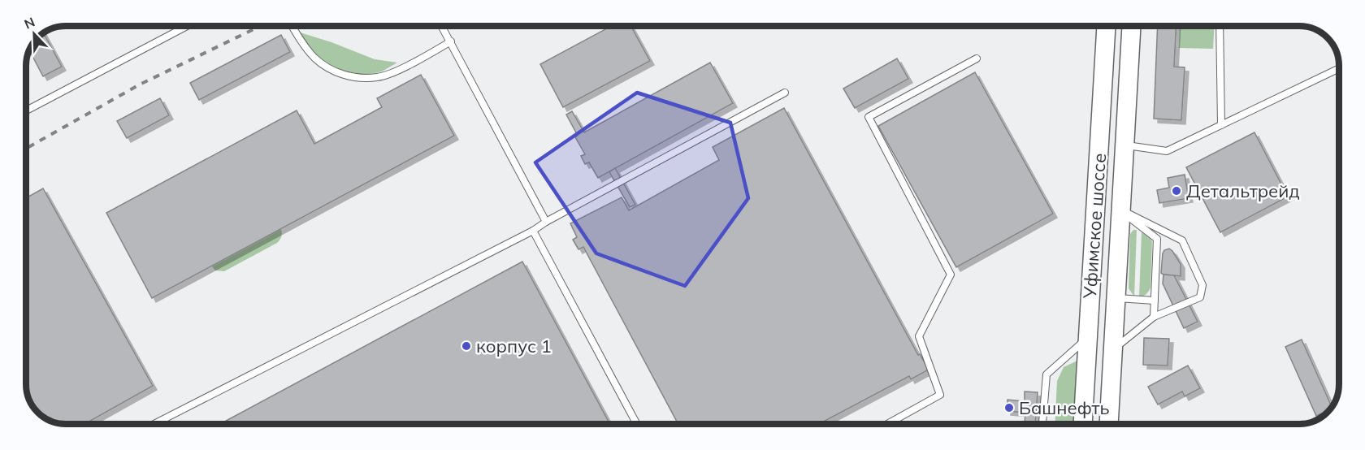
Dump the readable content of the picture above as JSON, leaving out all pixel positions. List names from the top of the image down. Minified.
{"streets":{"main road":["Уфимское шоссе"]},"places":["Детальтрейд","корпус 1","Башнефть"],"north":"top left"}
